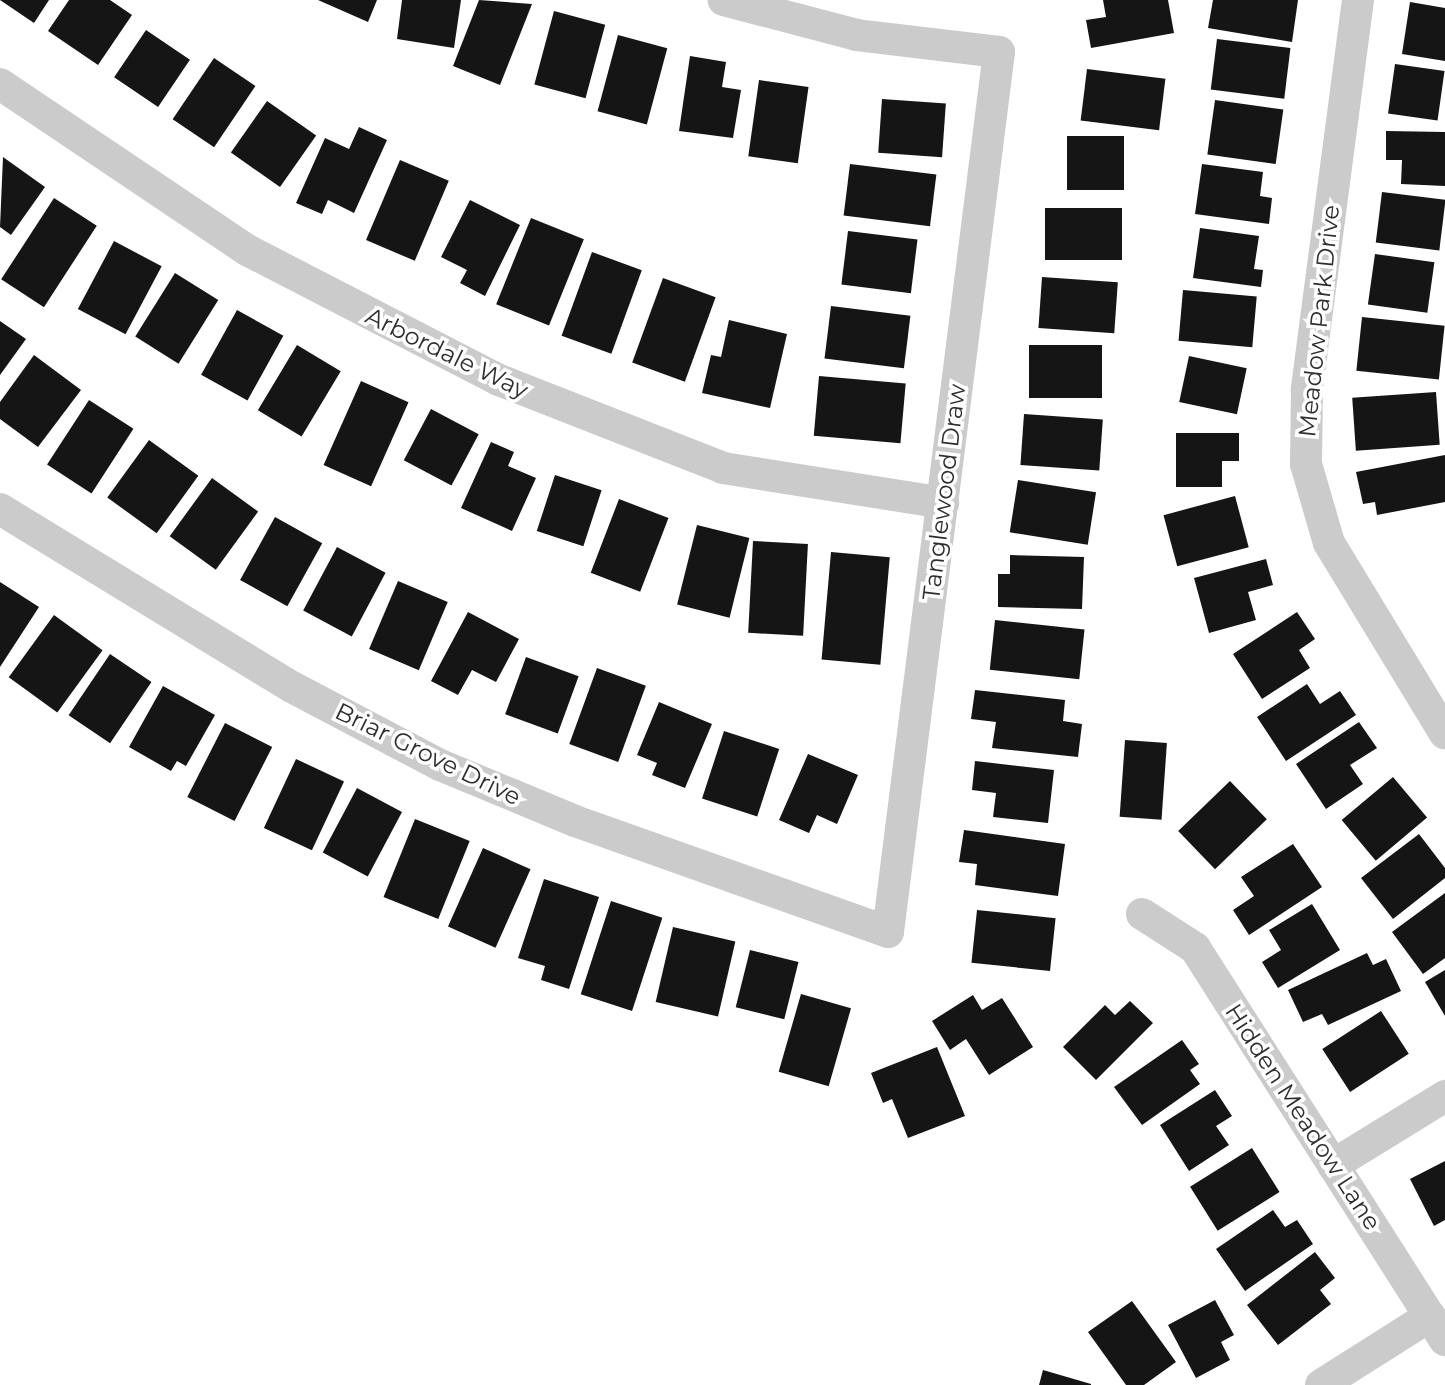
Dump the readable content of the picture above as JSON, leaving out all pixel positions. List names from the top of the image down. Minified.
{"streets":{"street":["Meadow Park Drive","Arbordale Way","Tanglewood Draw","Briar Grove Drive","Hidden Meadow Lane"]},"crossings":[["Arbordale Way","Tanglewood Draw"],["Tanglewood Draw","Briar Grove Drive"]]}
